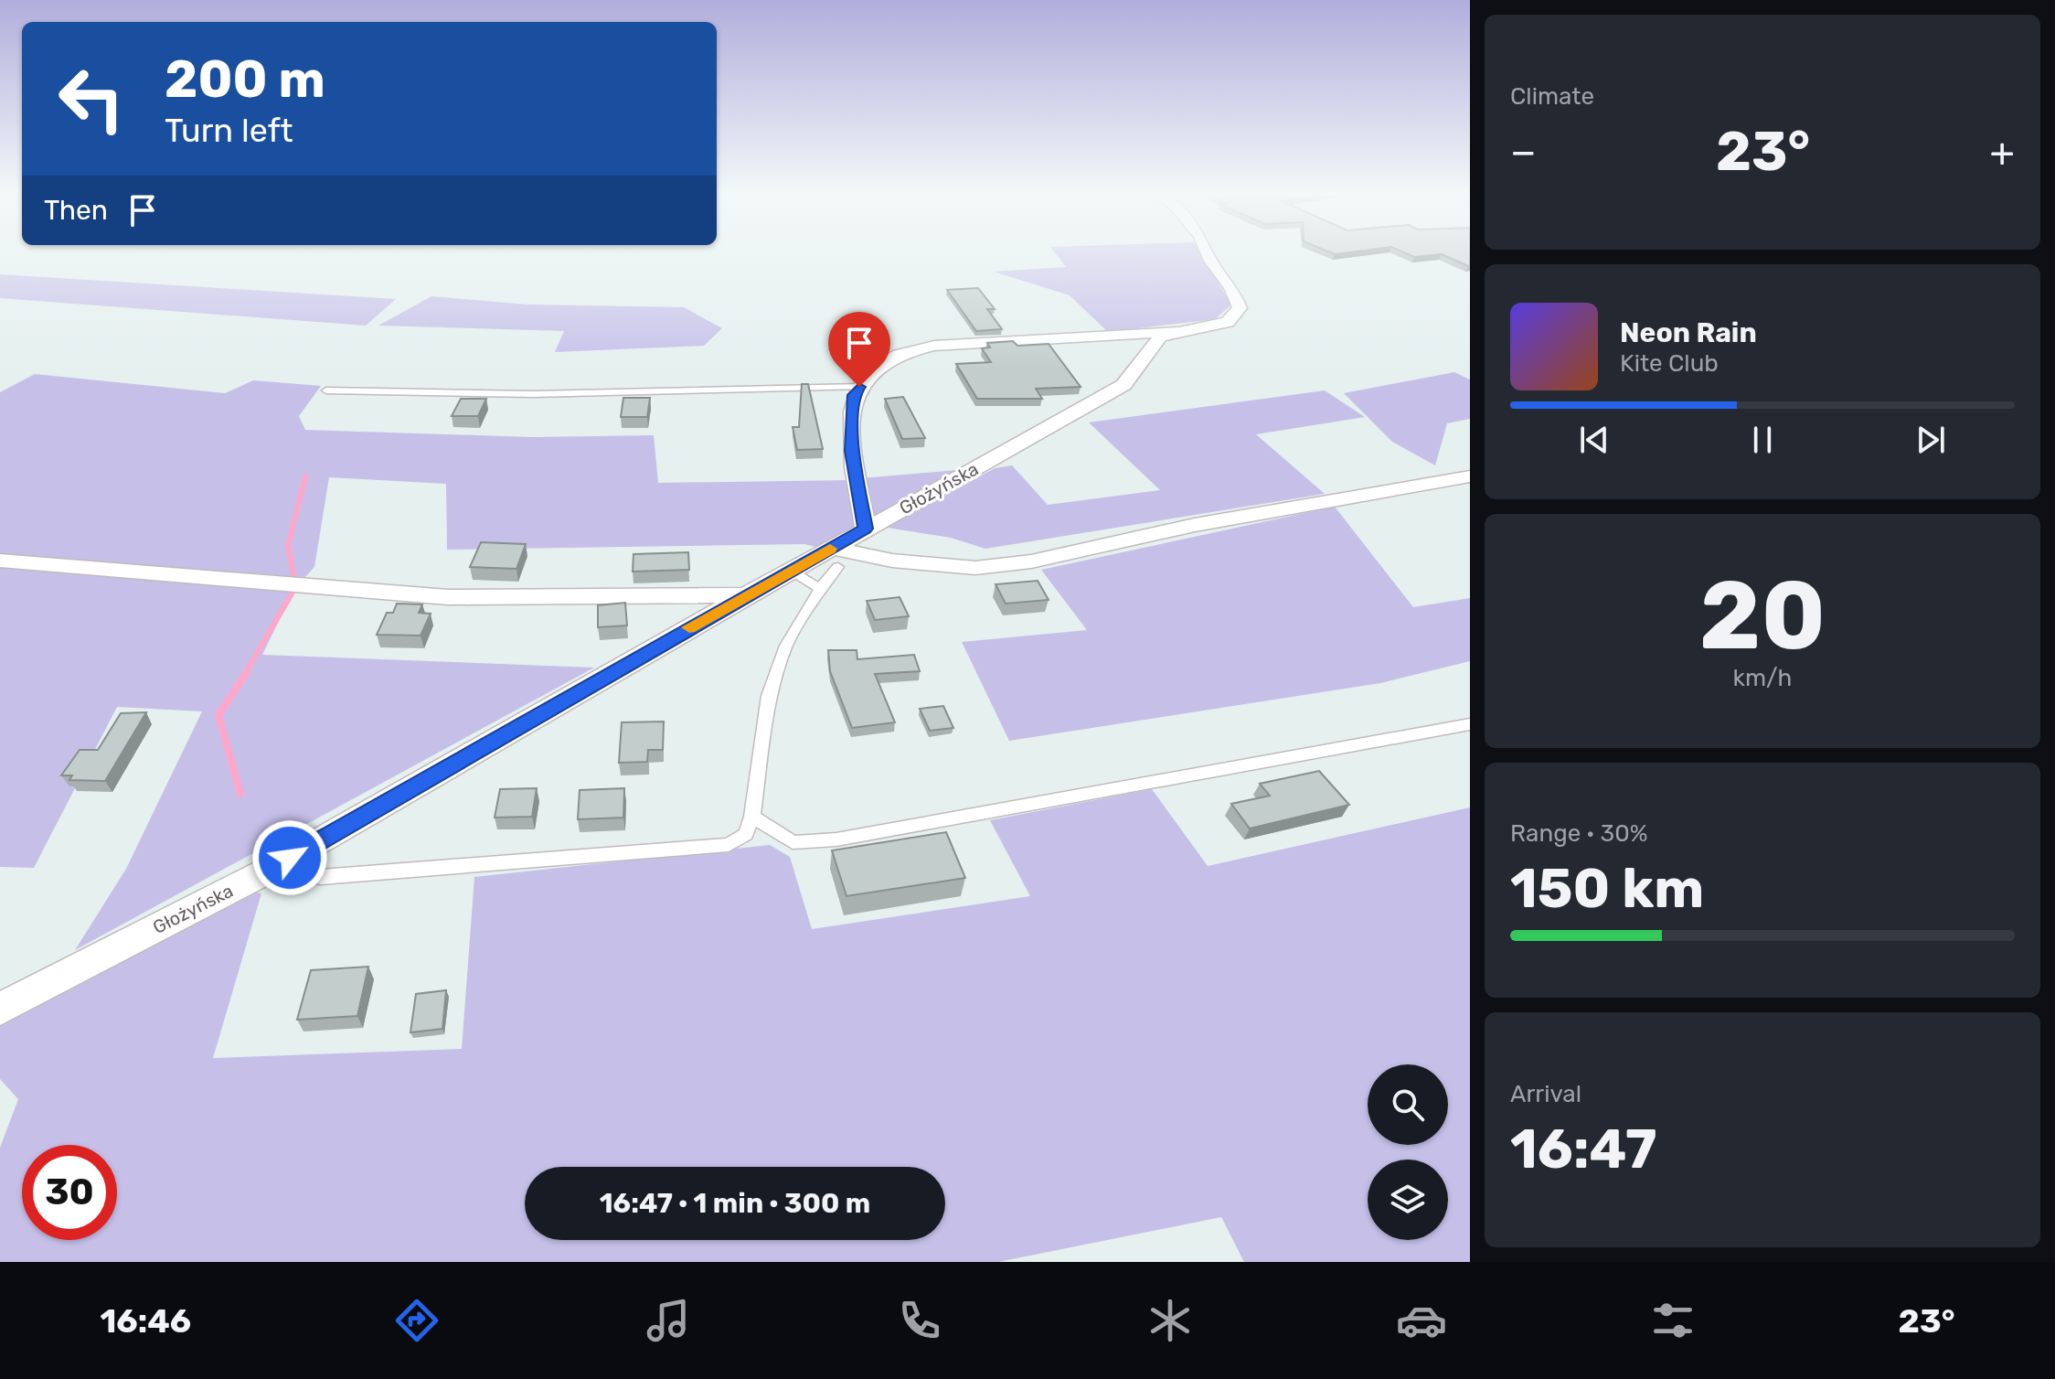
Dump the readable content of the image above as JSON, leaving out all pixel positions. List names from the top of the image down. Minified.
{"streets":{"street":["Głożyńska"]},"page":{"tile":["Climate",["20","km/h"],["Range · 30%","150 km"],["Arrival","16:47"]],"turn":["200 m","Turn left"],"heat":["−","23°","+"],"then":"Then","song":["Neon Rain","Kite Club"],"limit":"30","trip":"16:47 · 1 min · 300 m","tabs":["16:46","23°"]}}
